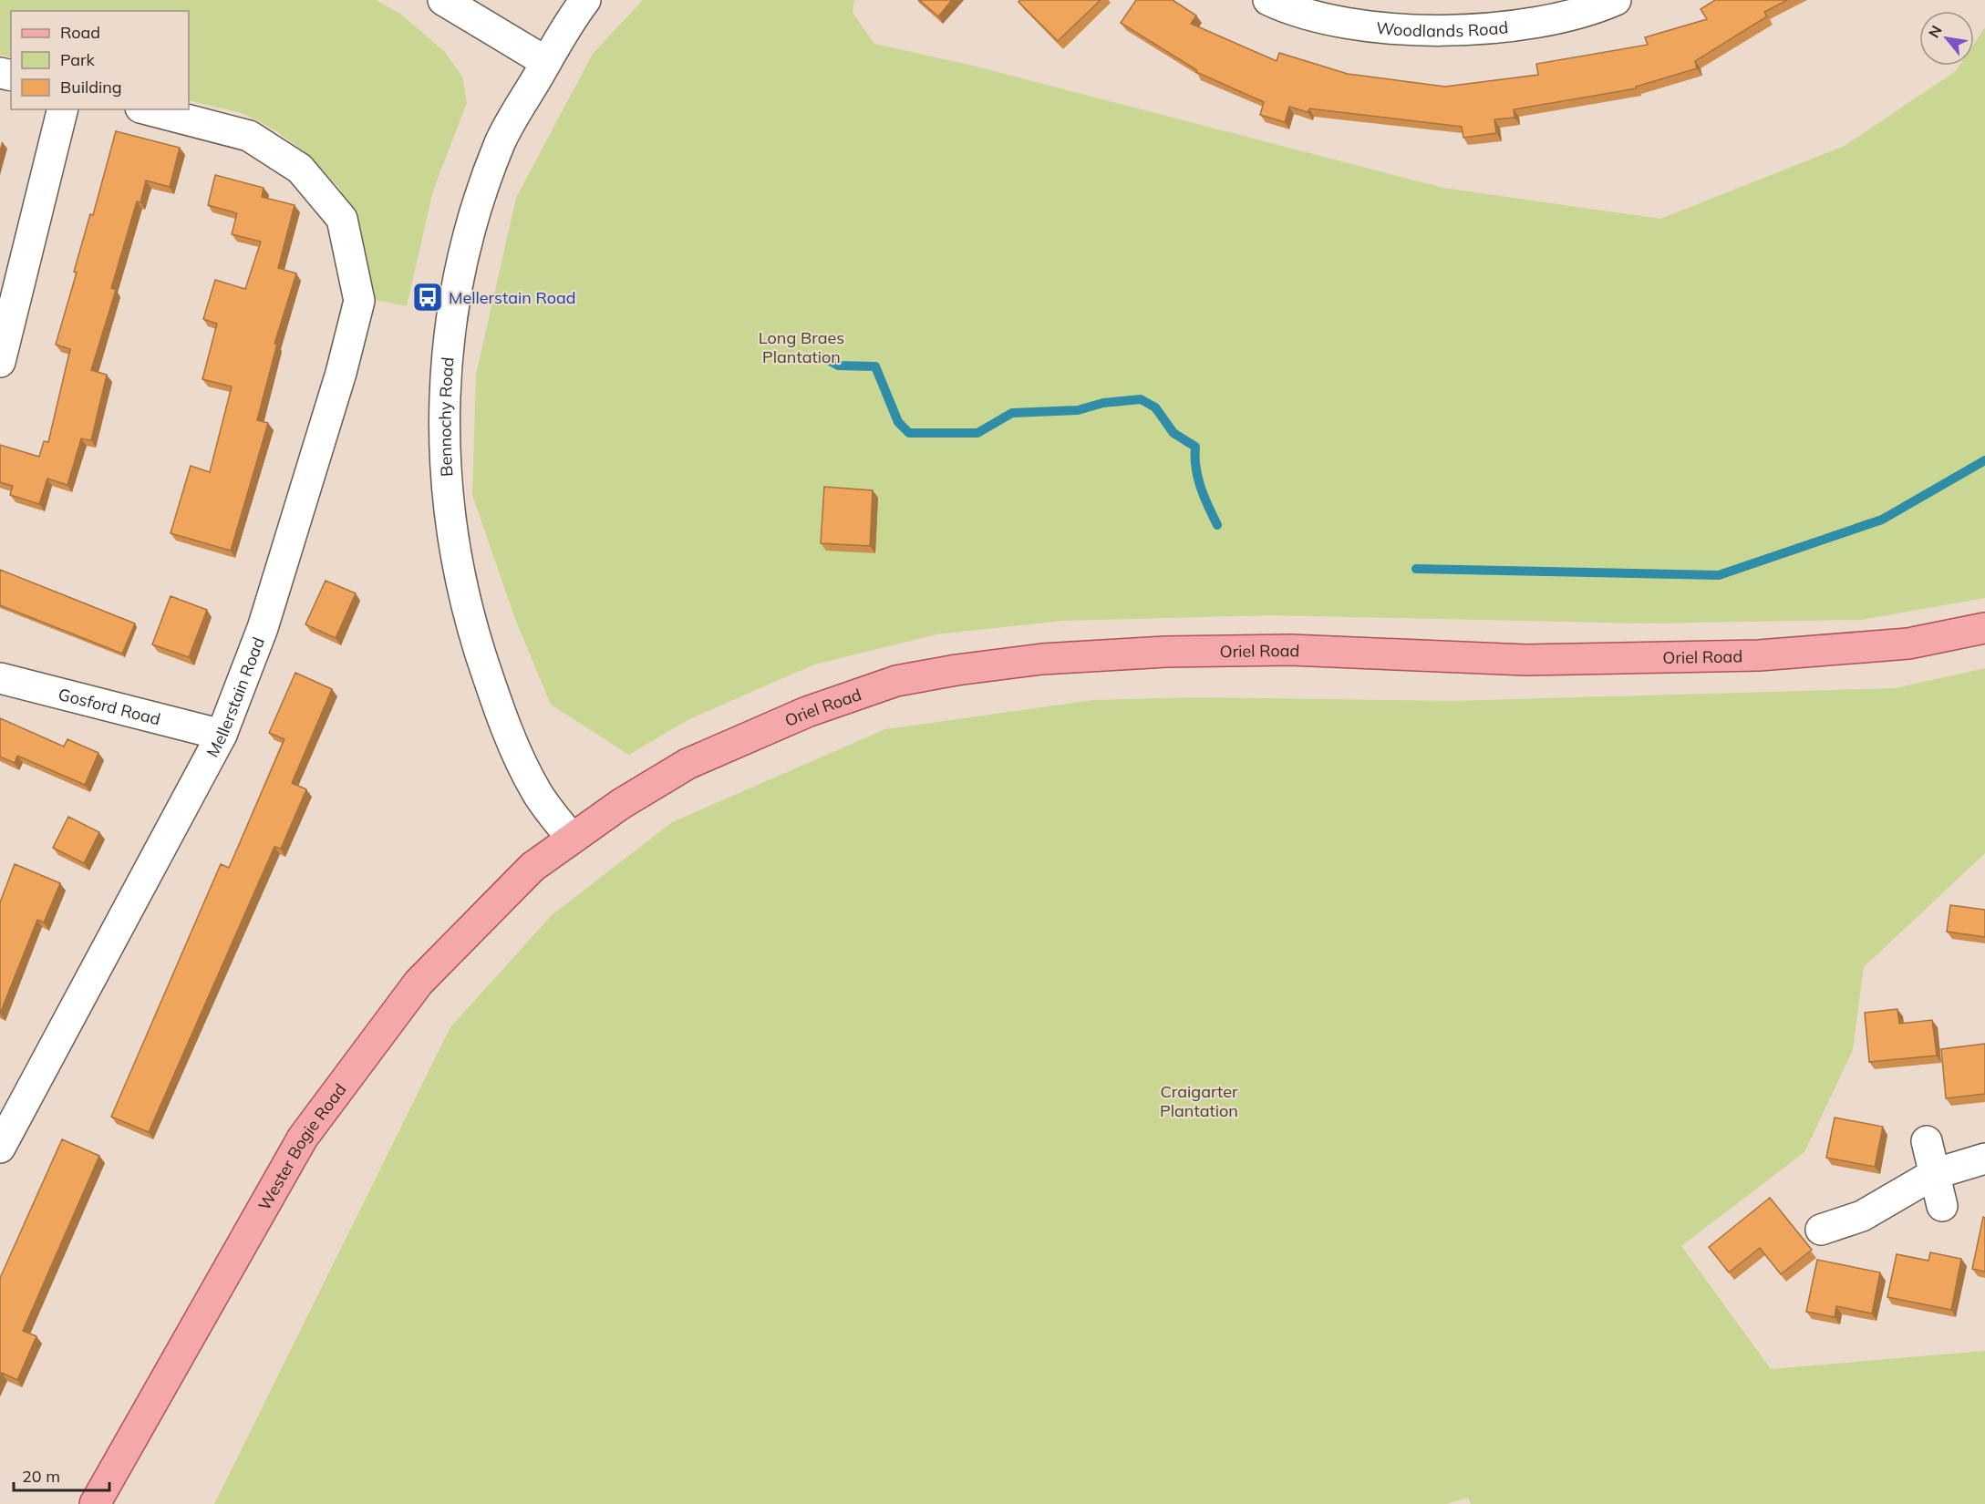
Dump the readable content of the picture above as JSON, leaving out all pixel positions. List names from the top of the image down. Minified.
{"streets":{"main road":["Oriel Road","Wester Bogie Road"],"street":["Woodlands Road","Bennochy Road","Mellerstain Road","Gosford Road"]},"crossings":[["Bennochy Road","Oriel Road"],["Bennochy Road","Wester Bogie Road"],["Oriel Road","Wester Bogie Road"],["Mellerstain Road","Gosford Road"]],"parks":["Long Braes Plantation","Craigarter Plantation"],"places":{"bus stop":["Mellerstain Road"]},"legend":["Road","Park","Building"],"scale_bar":"20 m","north":"top left"}
